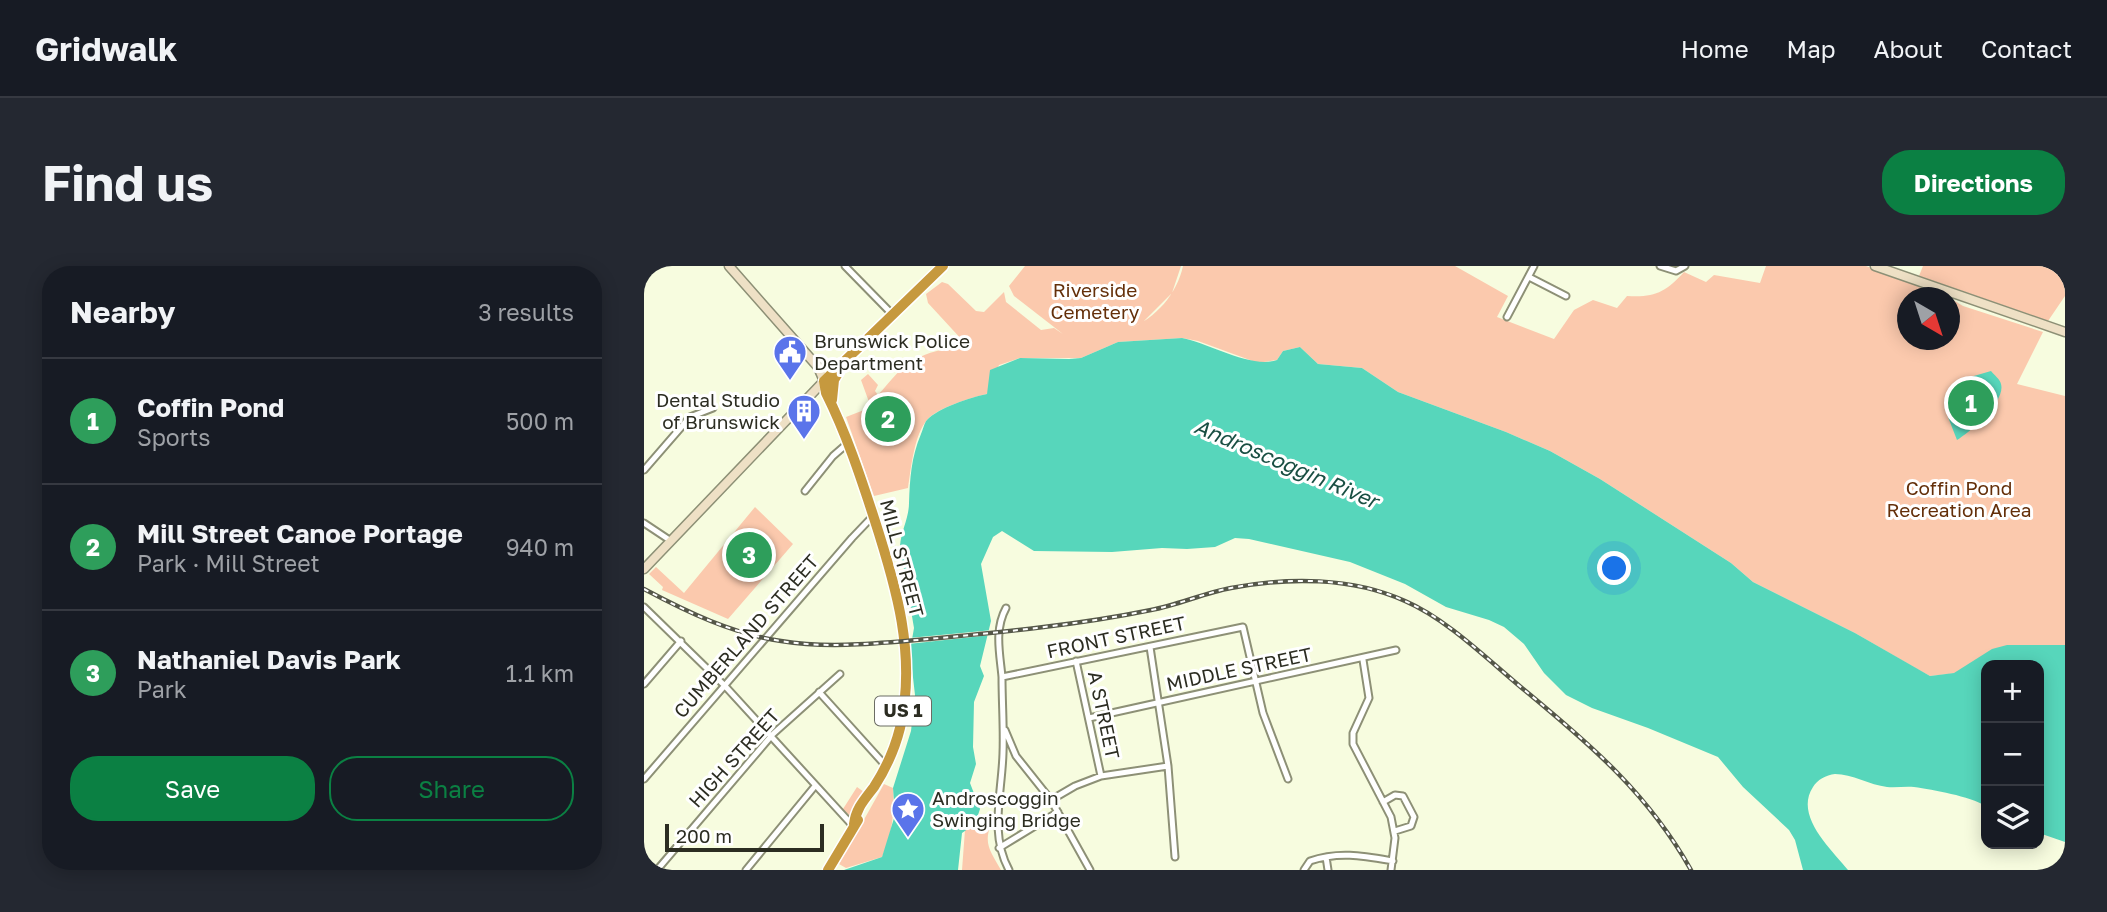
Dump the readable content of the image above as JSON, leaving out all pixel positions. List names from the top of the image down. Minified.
{"streets":{"highway":["MILL STREET","US 1"],"street":["CUMBERLAND STREET","FRONT STREET","MIDDLE STREET","A STREET","HIGH STREET"]},"crossings":[["MILL STREET","CUMBERLAND STREET"],["FRONT STREET","MIDDLE STREET"],["FRONT STREET","A STREET"],["MIDDLE STREET","A STREET"]],"water":["Androscoggin River"],"parks":["Riverside Cemetery","Coffin Pond Recreation Area"],"places":{"public building":["Brunswick Police Department"],"building":["Dental Studio of Brunswick"],"place":["Androscoggin Swinging Bridge"]},"scale_bar":"200 m","north":"bottom right","page":{"header":"Gridwalk","nav":["Home","Map","About","Contact"],"buttons":["Directions",["Save","Share"]],"title":"Find us","heading":["Nearby","3 results"],"list":[{"mark":"1","name":"Coffin Pond","note":"Sports","value":"500 m"},{"mark":"2","name":"Mill Street Canoe Portage","note":"Park · Mill Street","value":"940 m"},{"mark":"3","name":"Nathaniel Davis Park","note":"Park","value":"1.1 km"}],"pins":["1","2","3"],"map_buttons":["+","−"],"scale":"200 m"}}
